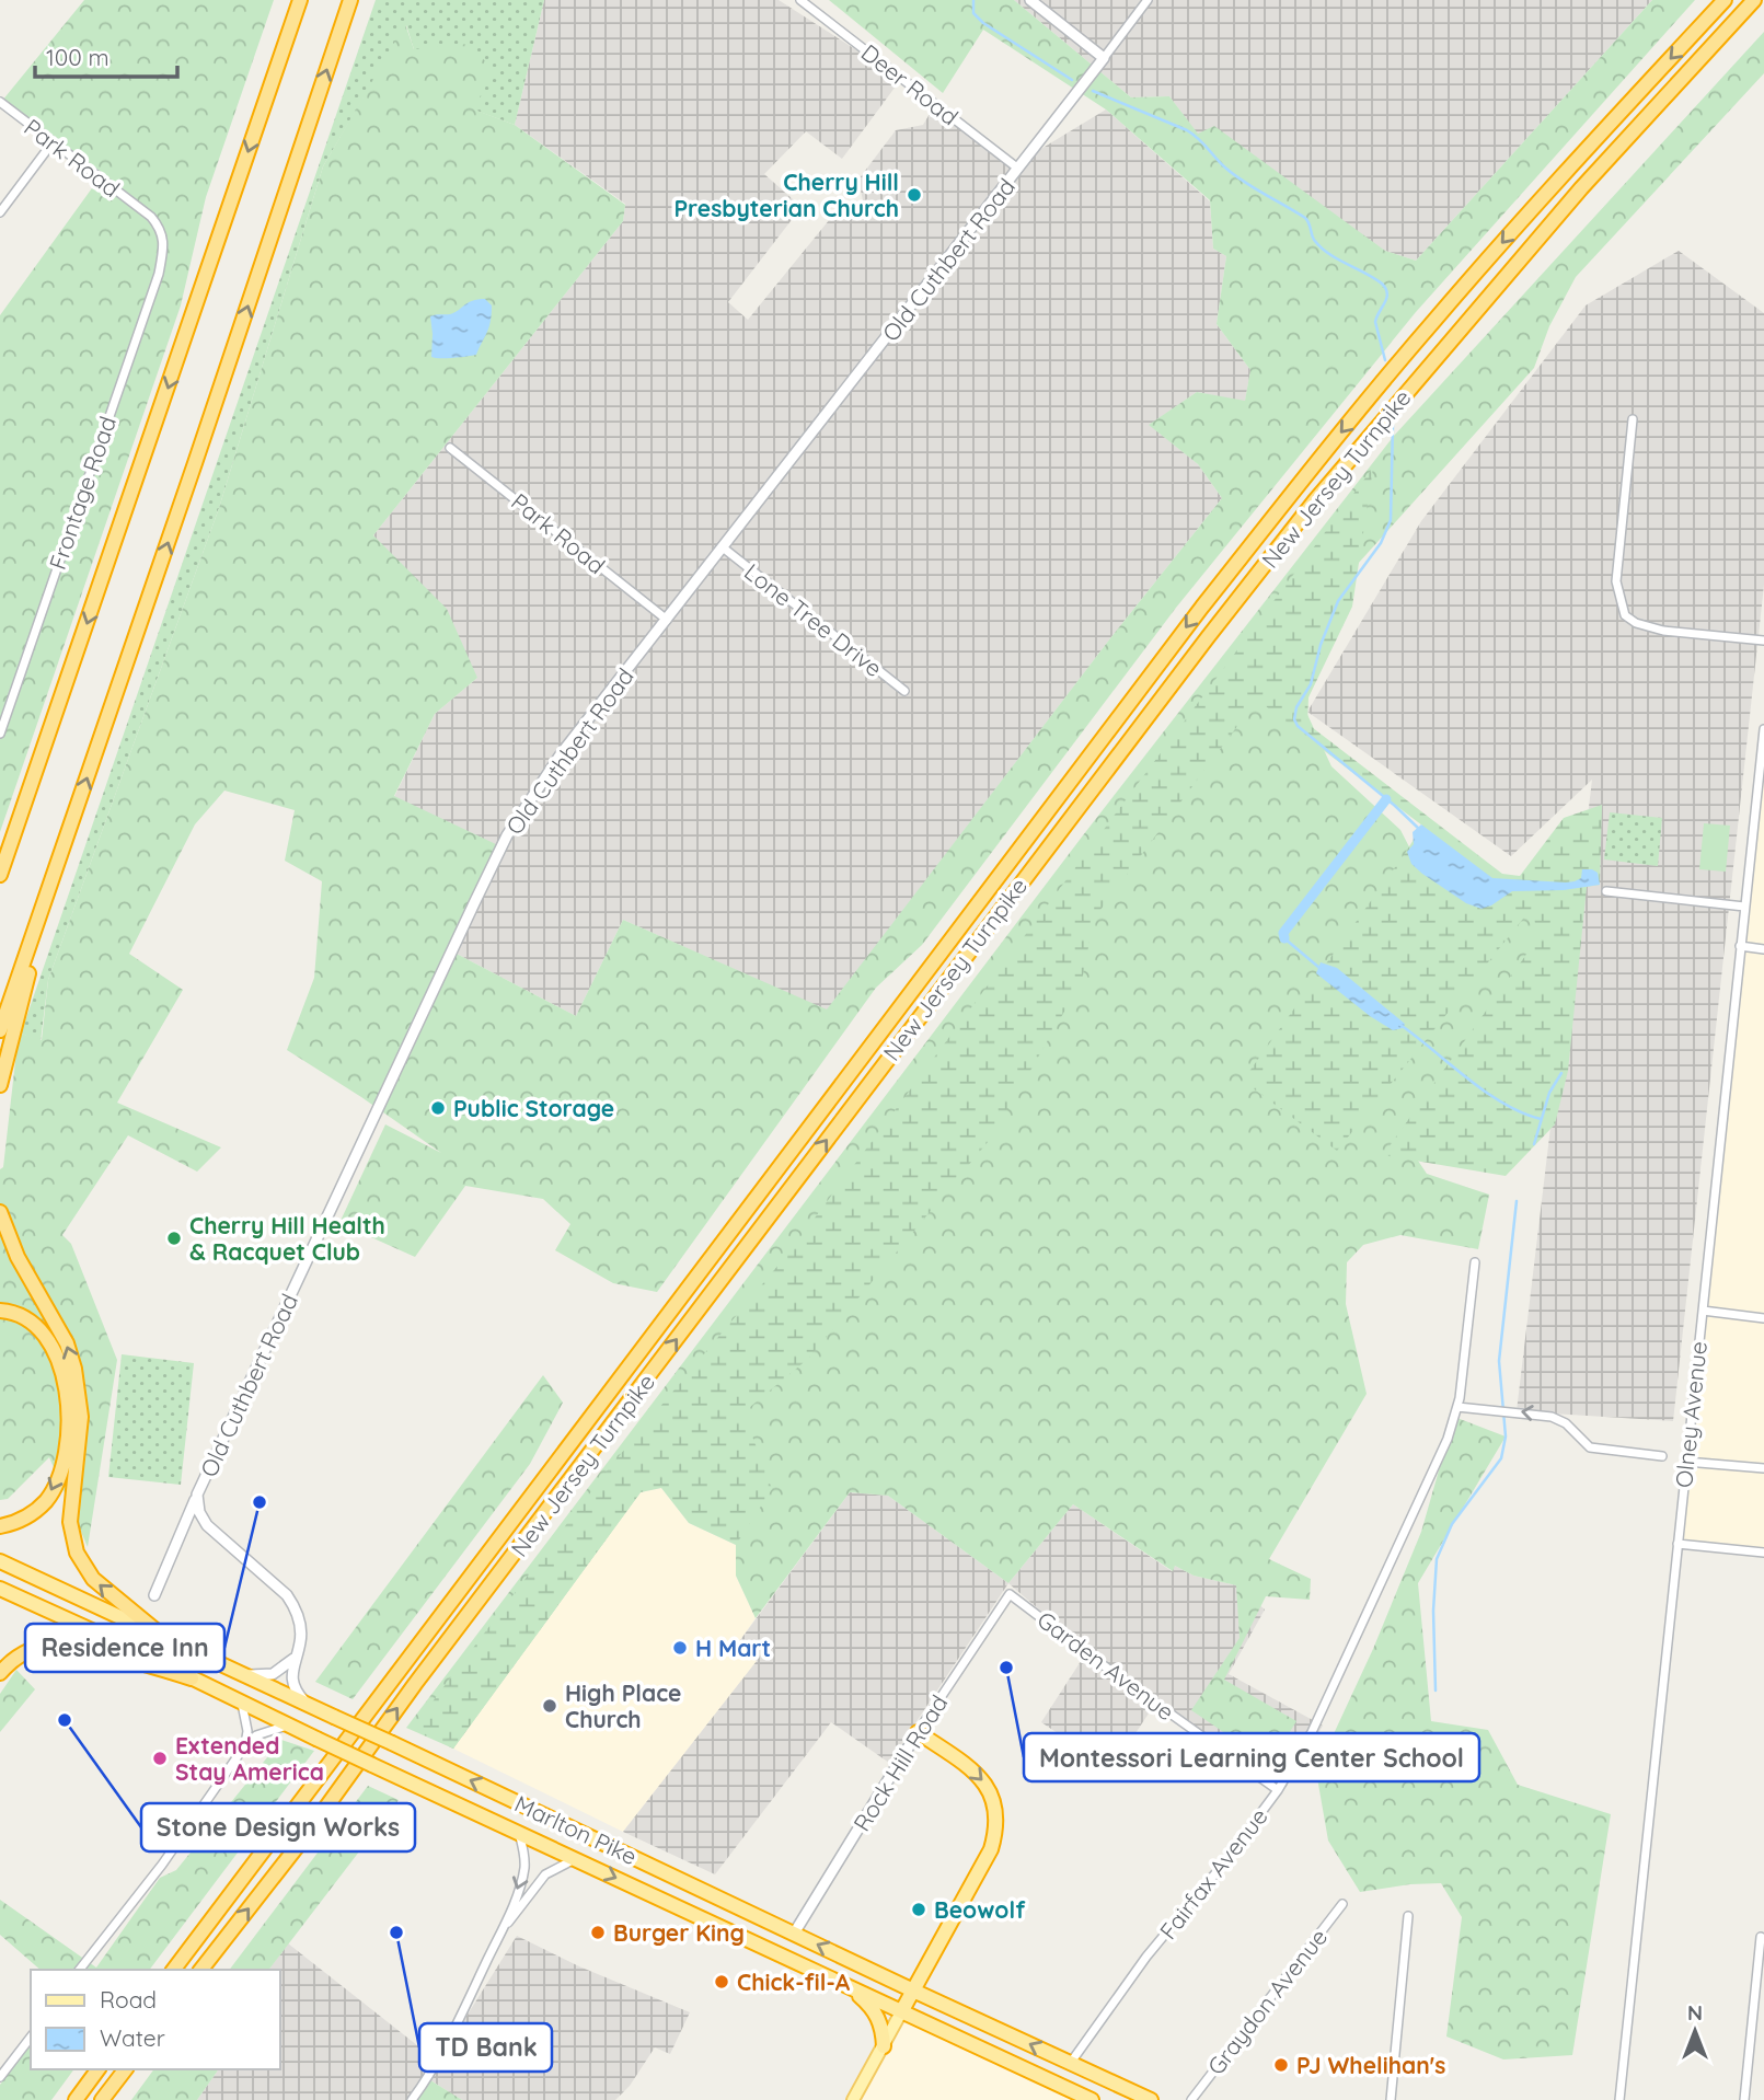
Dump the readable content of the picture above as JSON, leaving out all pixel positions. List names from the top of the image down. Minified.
{"streets":{"highway":["New Jersey Turnpike","Marlton Pike"],"street":["Deer Road","Park Road","Old Cuthbert Road","Frontage Road","Lone Tree Drive","Olney Avenue","Garden Avenue","Rock Hill Road","Fairfax Avenue","Graydon Avenue"]},"crossings":[["Deer Road","Old Cuthbert Road"],["Park Road","Old Cuthbert Road"],["Park Road","Frontage Road"],["Old Cuthbert Road","Lone Tree Drive"],["Old Cuthbert Road","Marlton Pike"],["Garden Avenue","Rock Hill Road"],["Garden Avenue","Fairfax Avenue"],["Rock Hill Road","Marlton Pike"],["Marlton Pike","Fairfax Avenue"]],"places":["Cherry Hill Presbyterian Church","Public Storage","Cherry Hill Health & Racquet Club","Residence Inn","H Mart","Montessori Learning Center School","High Place Church","Stone Design Works","Extended Stay America","Beowolf","TD Bank","Burger King","Chick-fil-A","PJ Whelihan's"],"legend":["Road","Water"],"scale_bar":"100 m","north":"top"}
